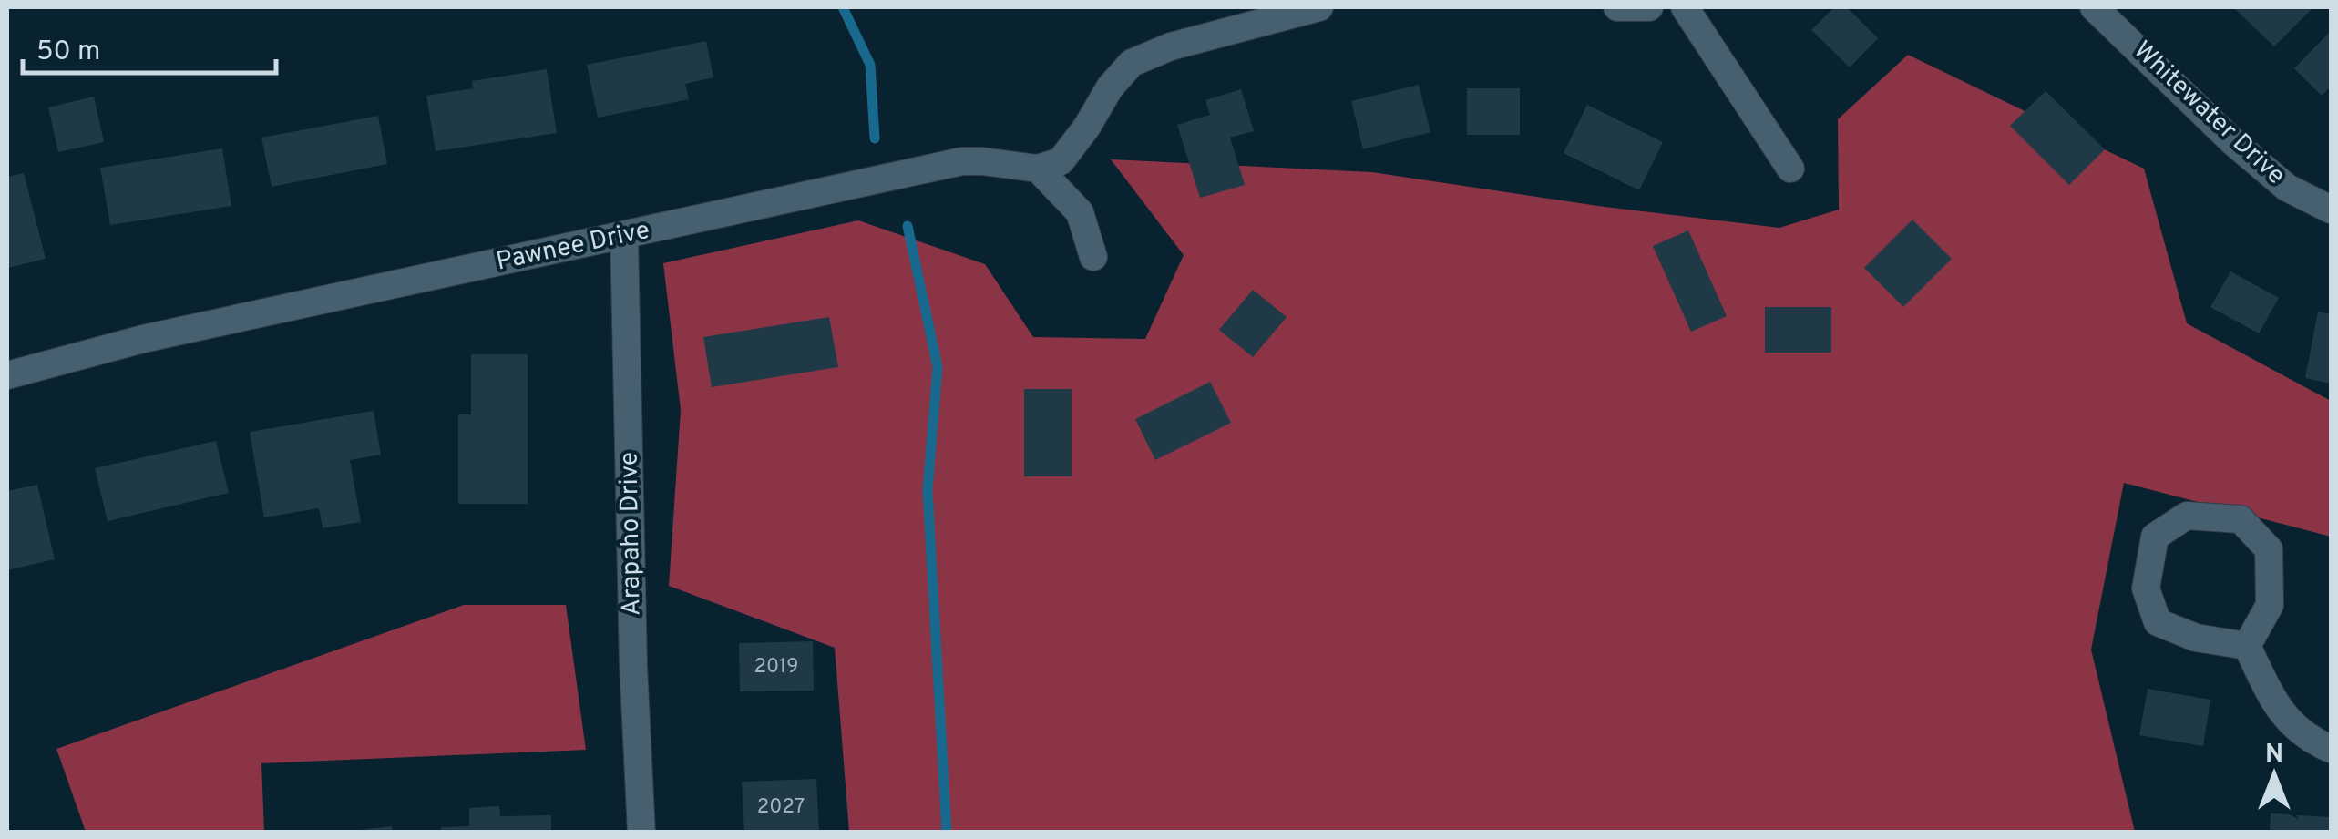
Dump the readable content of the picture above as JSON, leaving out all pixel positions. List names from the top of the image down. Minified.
{"streets":{"street":["Whitewater Drive","Pawnee Drive","Arapaho Drive"]},"crossings":[["Pawnee Drive","Arapaho Drive"]],"house_numbers":["2019","2027"],"scale_bar":"50 m","north":"top"}
